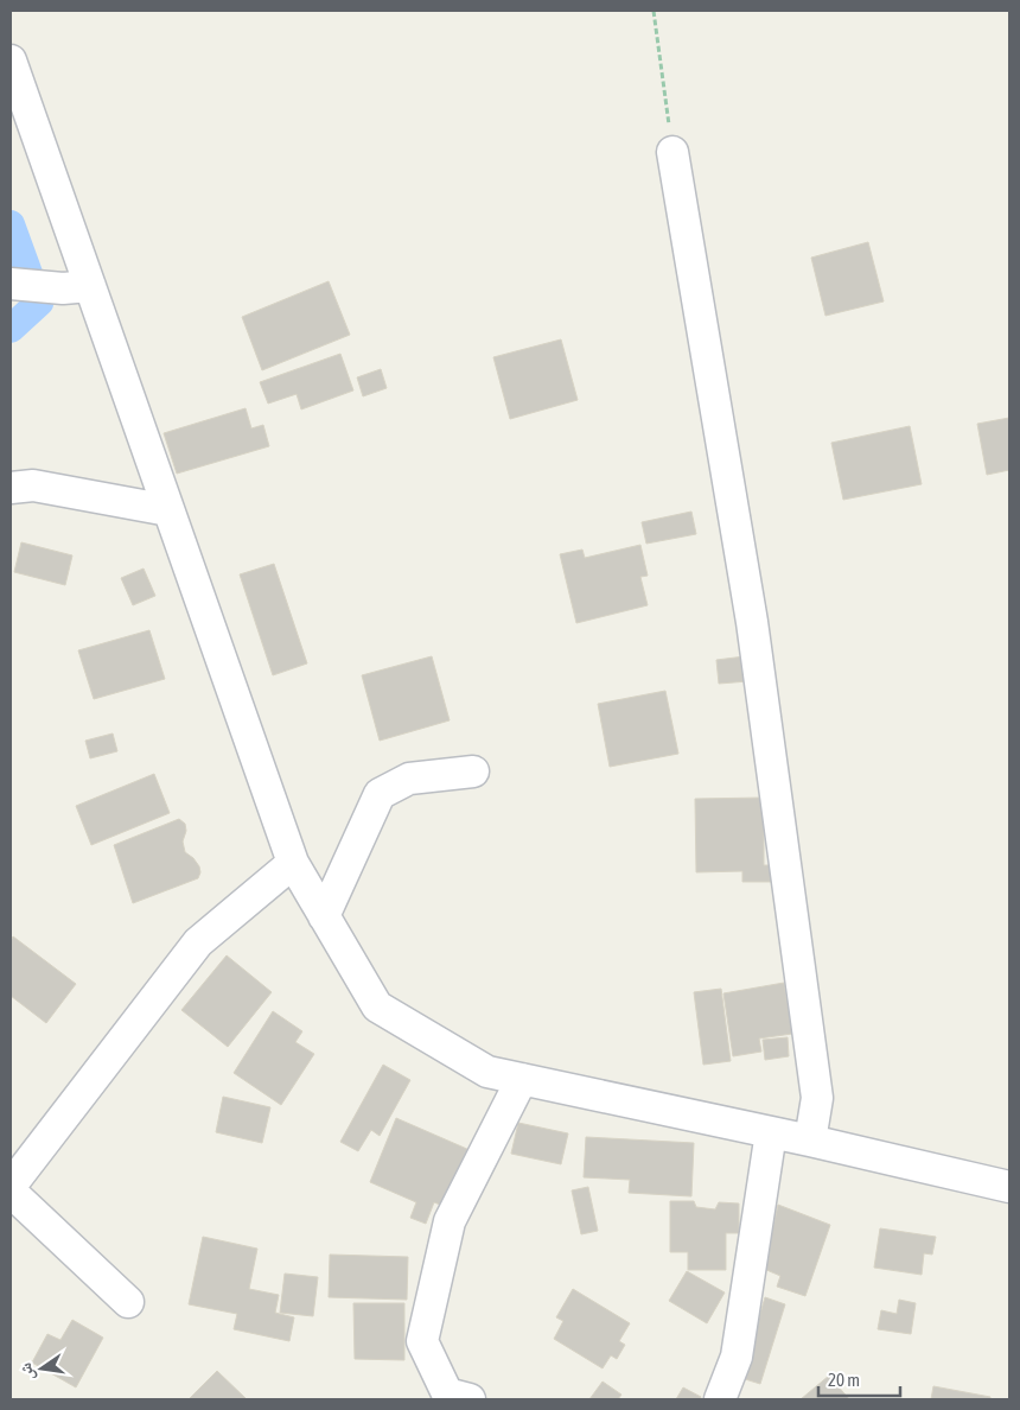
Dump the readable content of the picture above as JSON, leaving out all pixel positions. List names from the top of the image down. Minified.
{"scale_bar":"20 m","north":"left"}
